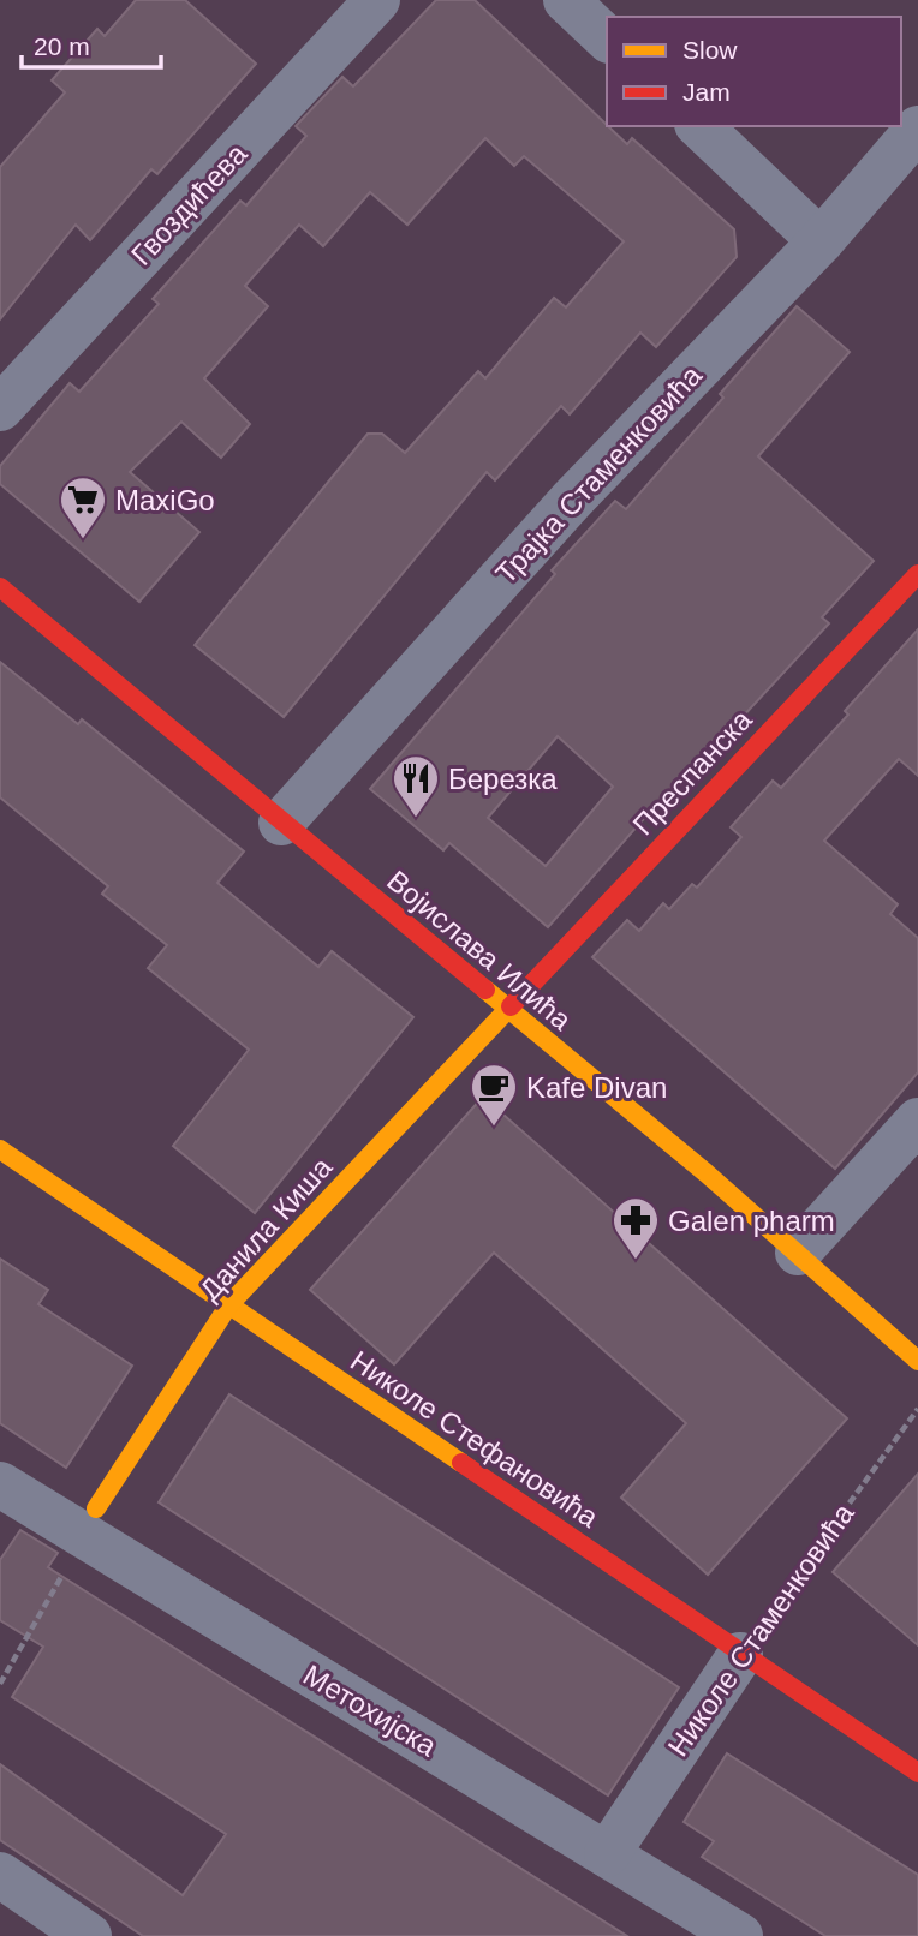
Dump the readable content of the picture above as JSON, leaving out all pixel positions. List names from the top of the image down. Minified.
{"streets":{"street":["Гвоздићева","Трајка Стаменковића","Преспанска","Војислава Илића","Данила Киша","Николе Стефановића","Николе Стаменковића","Метохијска"]},"crossings":[["Трајка Стаменковића","Војислава Илића"],["Преспанска","Војислава Илића"],["Преспанска","Данила Киша"],["Војислава Илића","Данила Киша"],["Данила Киша","Николе Стефановића"],["Данила Киша","Метохијска"],["Николе Стефановића","Николе Стаменковића"],["Николе Стаменковића","Метохијска"]],"places":{"supermarket":["MaxiGo"],"restaurant":["Березка"],"cafe":["Kafe Divan"],"pharmacy":["Galen pharm"]},"legend":["Slow","Jam"],"scale_bar":"20 m"}
